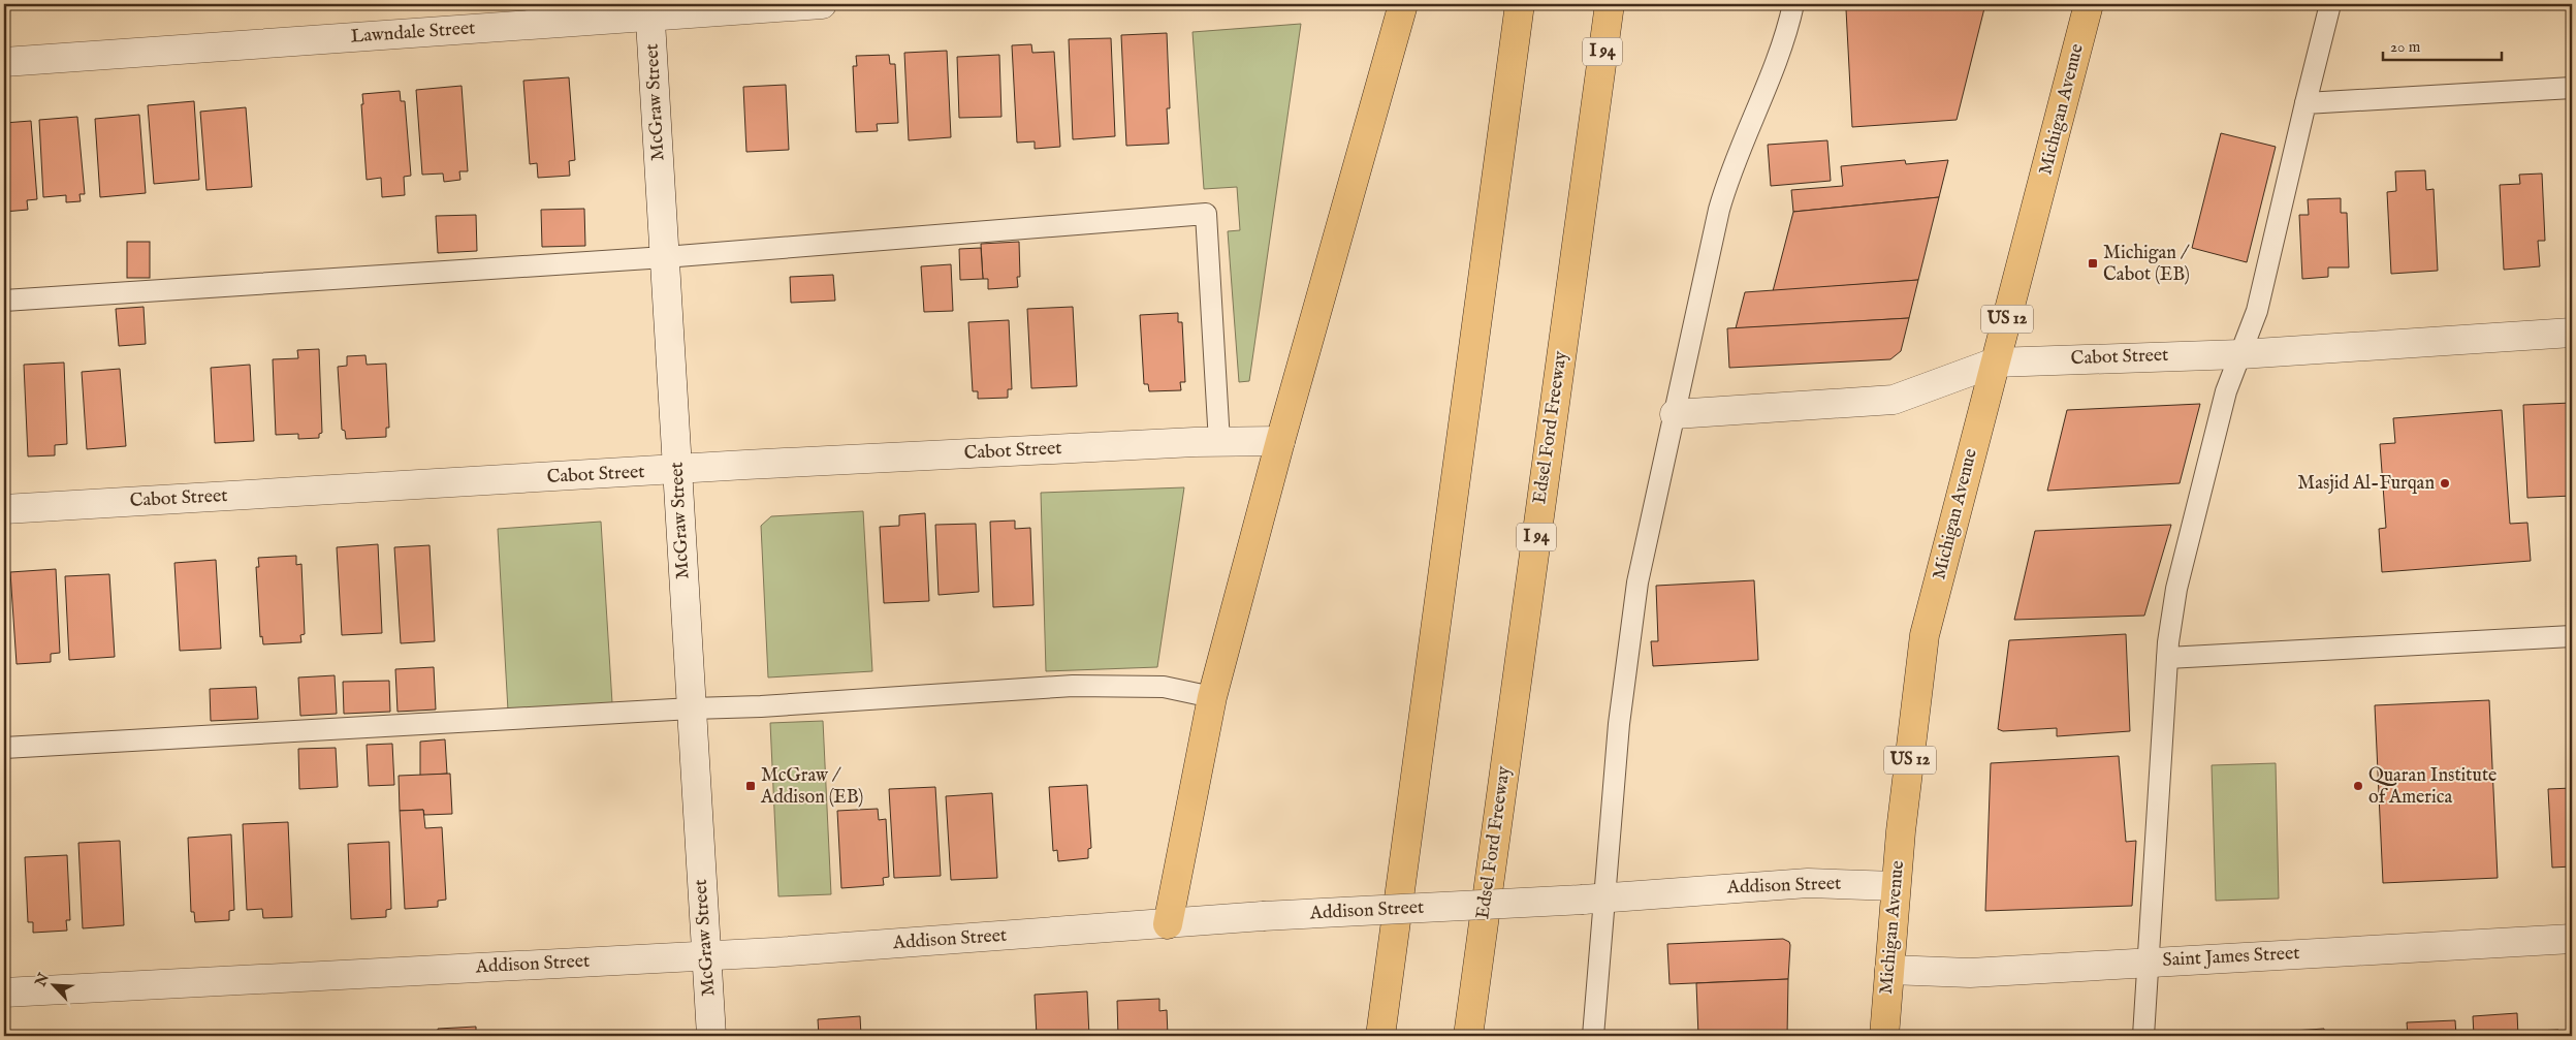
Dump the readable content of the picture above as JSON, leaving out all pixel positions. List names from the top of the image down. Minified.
{"streets":{"main road":["I 94","Michigan Avenue","US 12","Edsel Ford Freeway"],"street":["Lawndale Street","McGraw Street","Cabot Street","Addison Street","Saint James Street"]},"crossings":[["Lawndale Street","McGraw Street"],["McGraw Street","Cabot Street"],["McGraw Street","Addison Street"],["Michigan Avenue","Cabot Street"],["Michigan Avenue","Addison Street"],["Michigan Avenue","Saint James Street"]],"places":{"transit":["Michigan / Cabot (EB)","McGraw / Addison (EB)"],"other":["Masjid Al-Furqan","Quaran Institute of America"]},"scale_bar":"20 m","north":"top left"}
